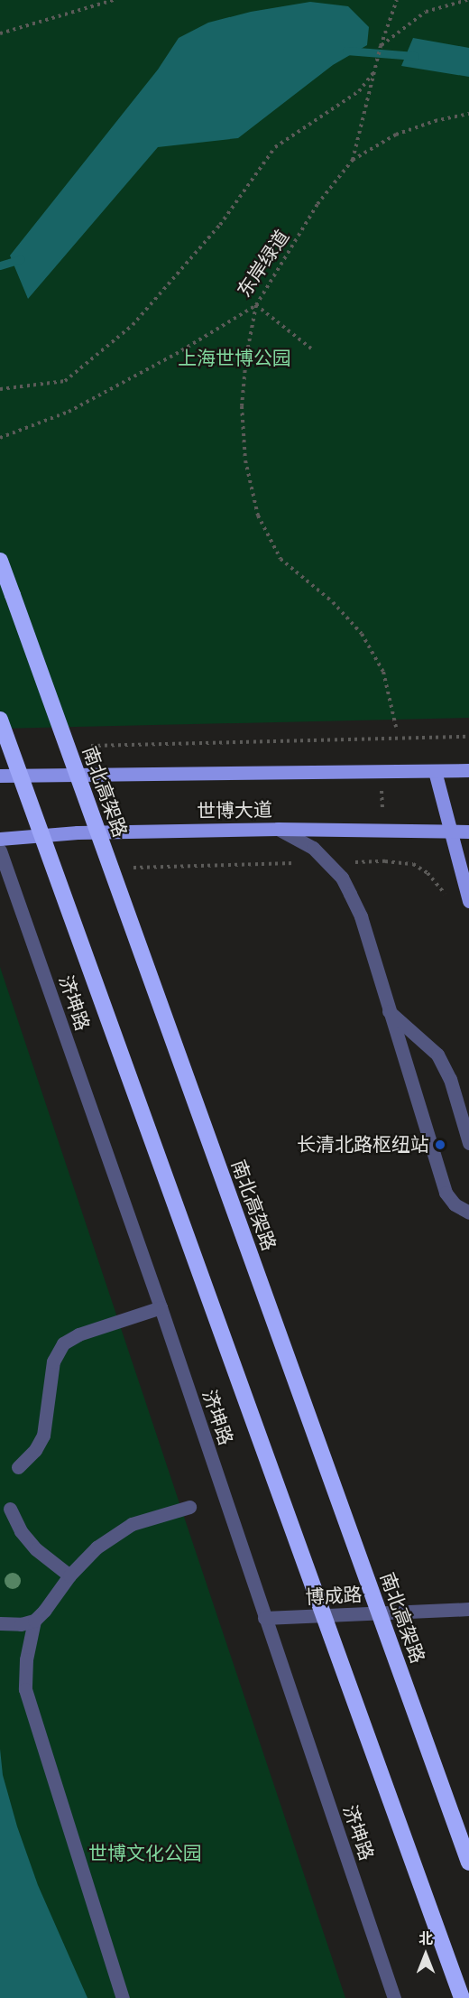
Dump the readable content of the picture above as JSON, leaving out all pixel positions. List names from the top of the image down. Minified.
{"streets":{"highway":["南北高架路"],"main road":["世博大道"],"street":["济坤路","博成路"],"path":["东岸绿道"]},"crossings":[["济坤路","博成路"]],"parks":["上海世博公园","世博文化公园"],"places":["长清北路枢纽站"],"north":"top"}
